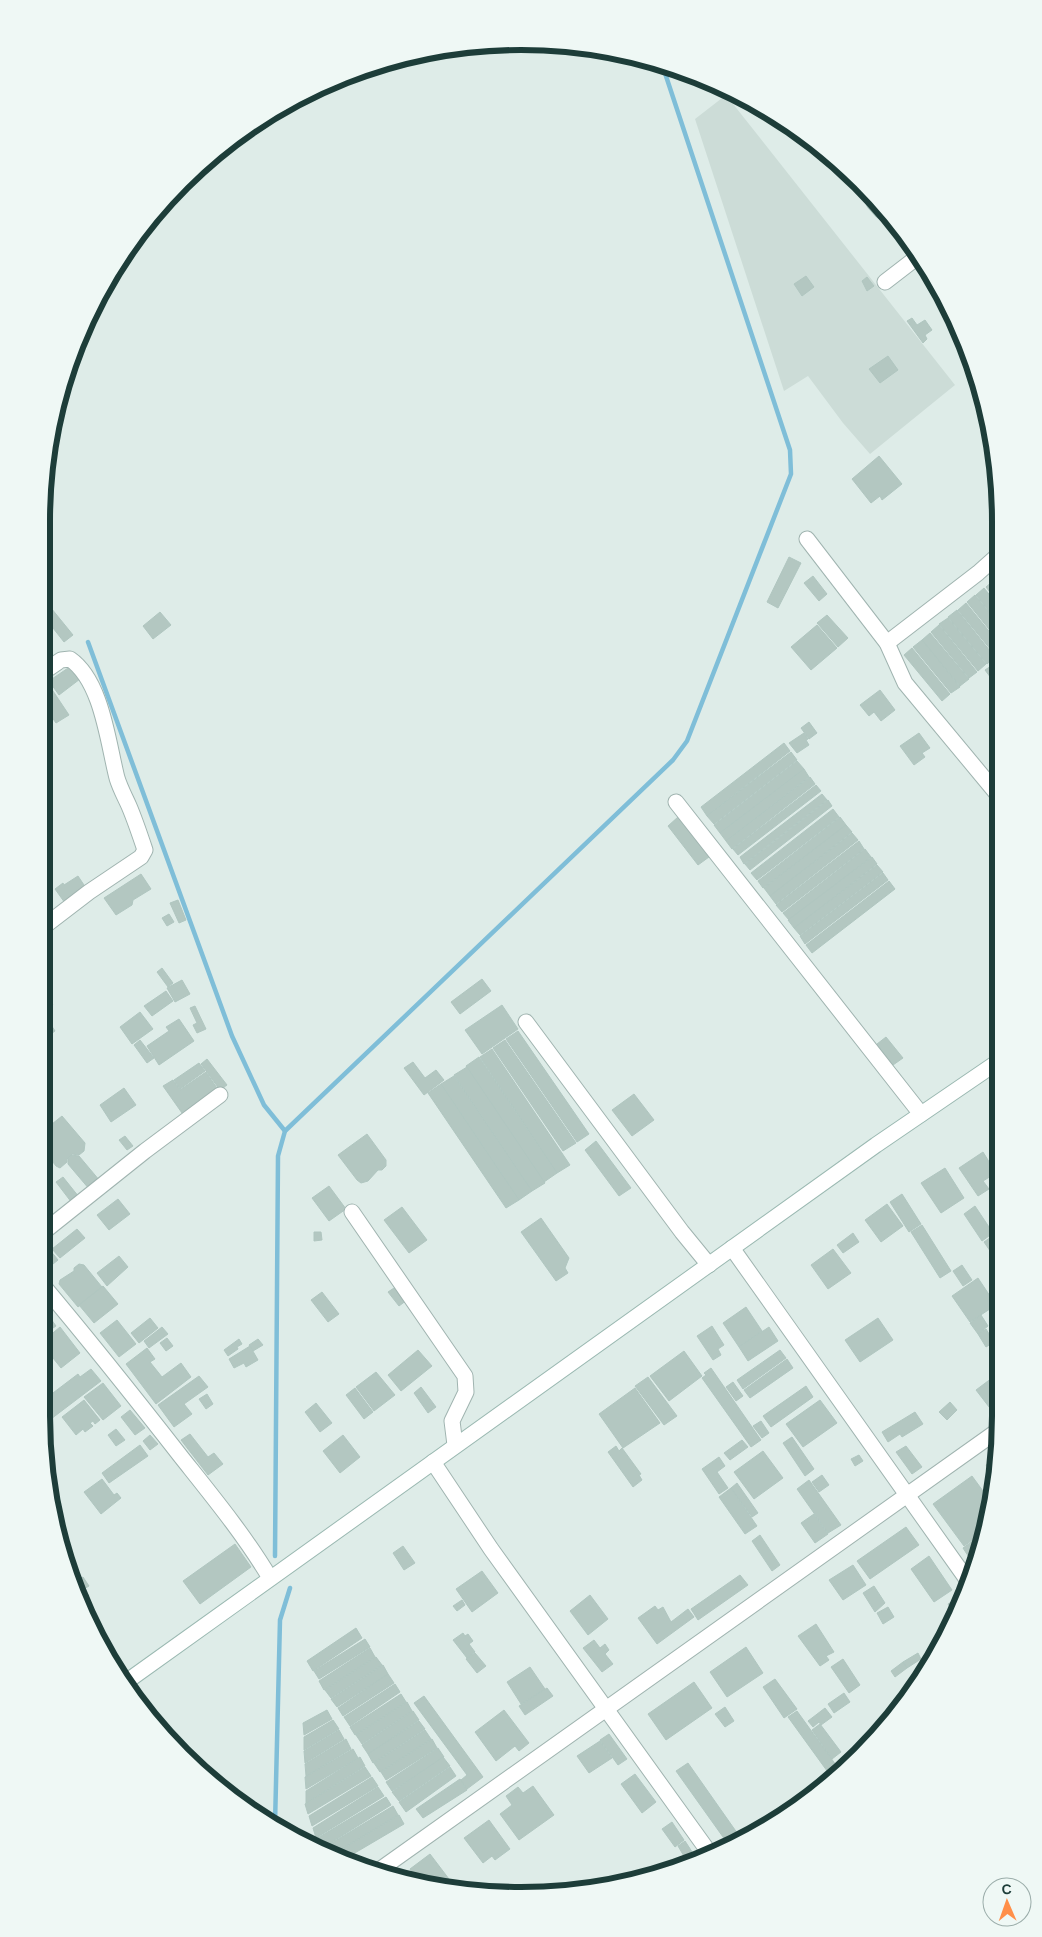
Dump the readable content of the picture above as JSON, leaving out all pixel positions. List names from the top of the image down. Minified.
{"north":"top"}
